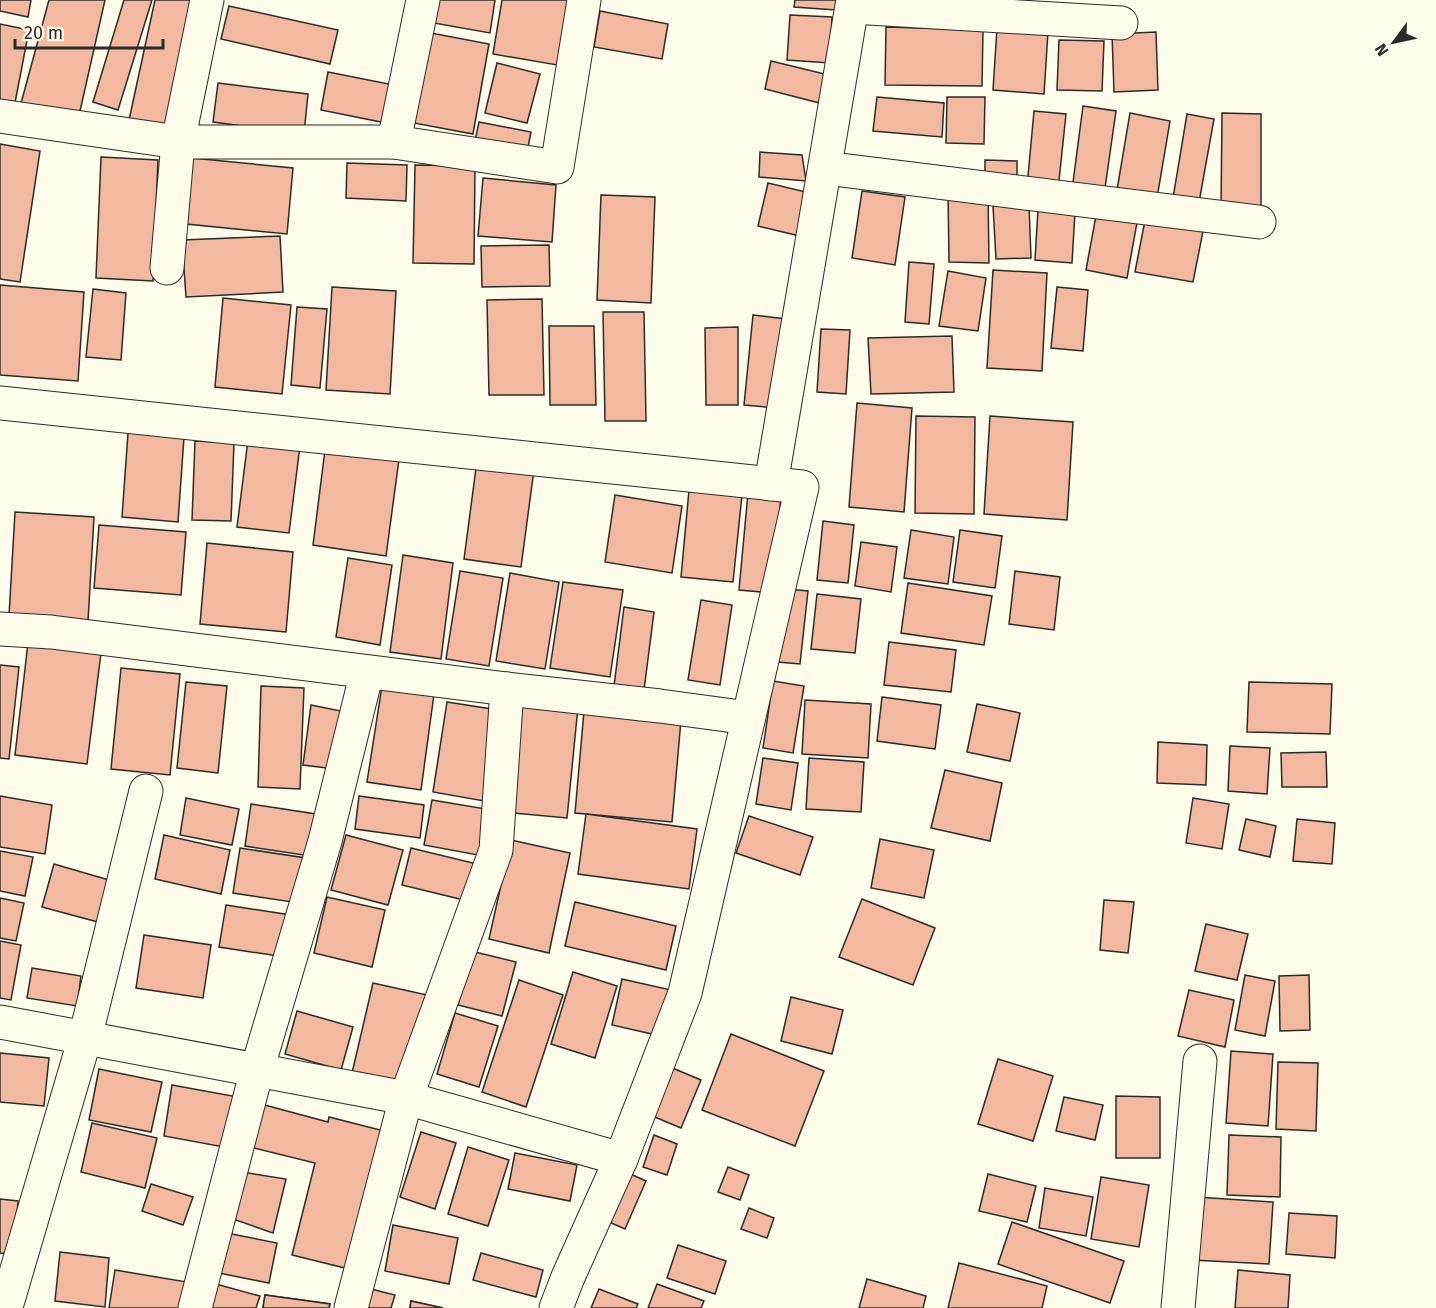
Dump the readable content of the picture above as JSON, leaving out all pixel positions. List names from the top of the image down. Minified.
{"scale_bar":"20 m","north":"bottom left"}
